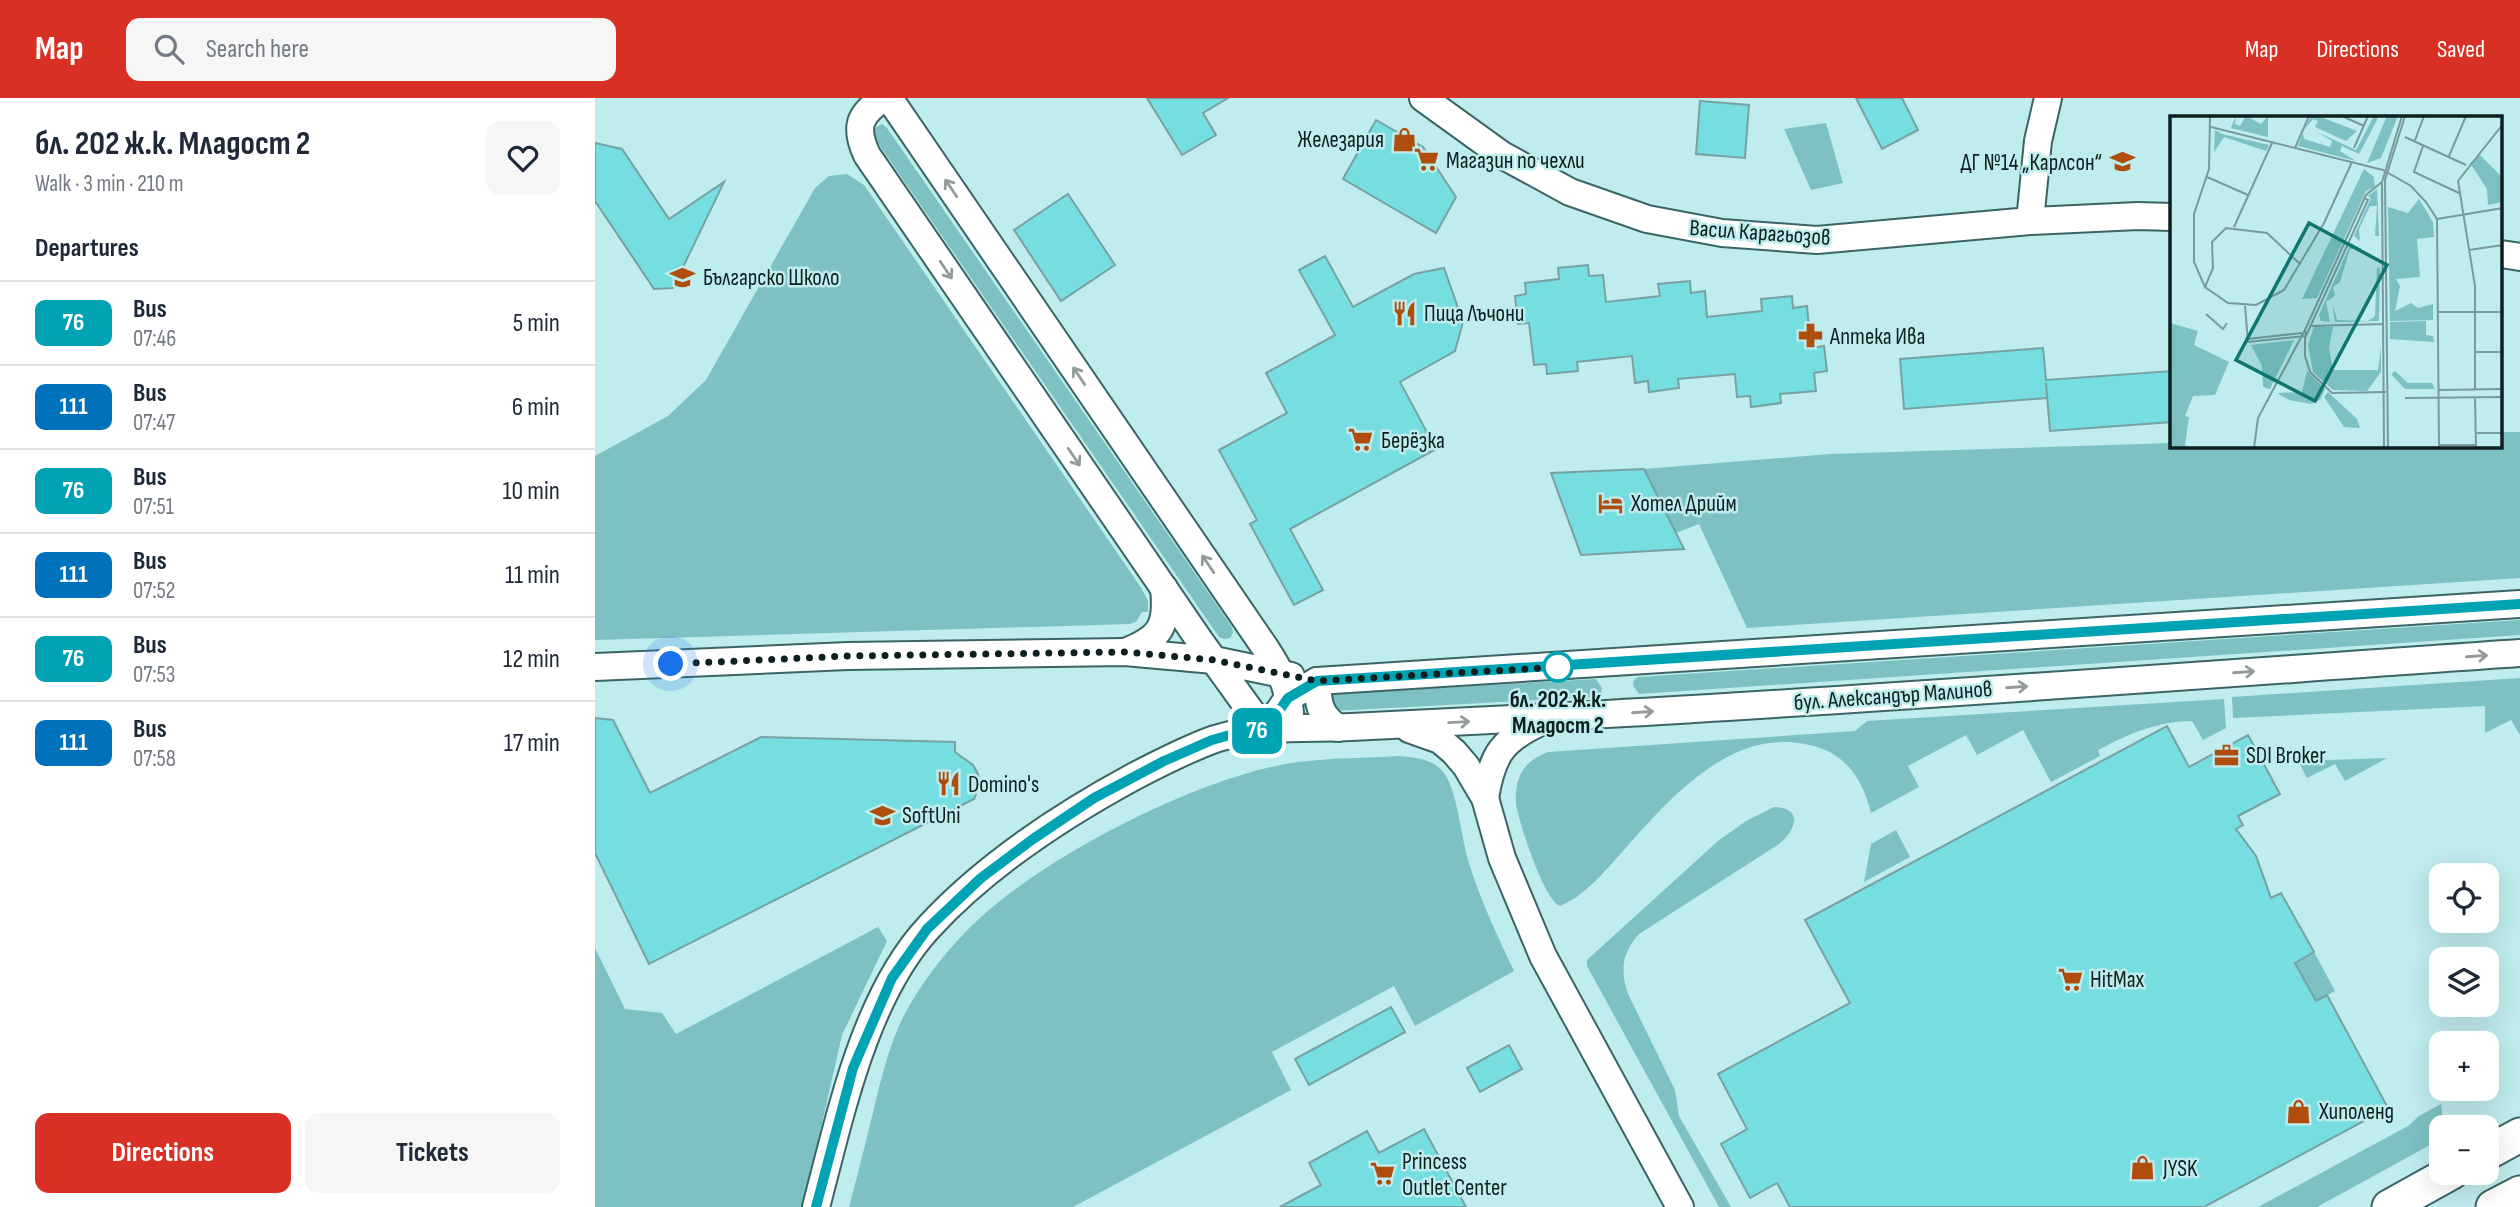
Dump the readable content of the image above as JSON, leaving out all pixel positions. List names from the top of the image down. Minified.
{"streets":{"street":["Васил Карагьозов","бул. Александър Малинов"]},"places":{"shop":["Железария","Хиполенд","JYSK"],"supermarket":["Магазин по чехли","Берёзка","HitMax","Princess Outlet Center"],"school or university":["ДГ №14 „Карлсон“","Българско Школо","SoftUni"],"restaurant":["Пица Лъчони","Domino's"],"pharmacy":["Аптека Ива"],"hotel":["Хотел Дрийм"],"other":["бл. 202 ж.к. Младост 2"],"office":["SDI Broker"]},"lines":["bus line 76"],"page":{"header":"Map","search":"Search here","nav":["Map","Directions","Saved"],"heading":[["бл. 202 ж.к. Младост 2","Walk · 3 min · 210 m"],"Departures"],"on_map":"76","list":[{"mark":"76","name":"Bus","note":"07:46","value":"5 min"},{"mark":"111","name":"Bus","note":"07:47","value":"6 min"},{"mark":"76","name":"Bus","note":"07:51","value":"10 min"},{"mark":"111","name":"Bus","note":"07:52","value":"11 min"},{"mark":"76","name":"Bus","note":"07:53","value":"12 min"},{"mark":"111","name":"Bus","note":"07:58","value":"17 min"}],"map_buttons":["+","−"],"buttons":["Directions","Tickets"]}}
